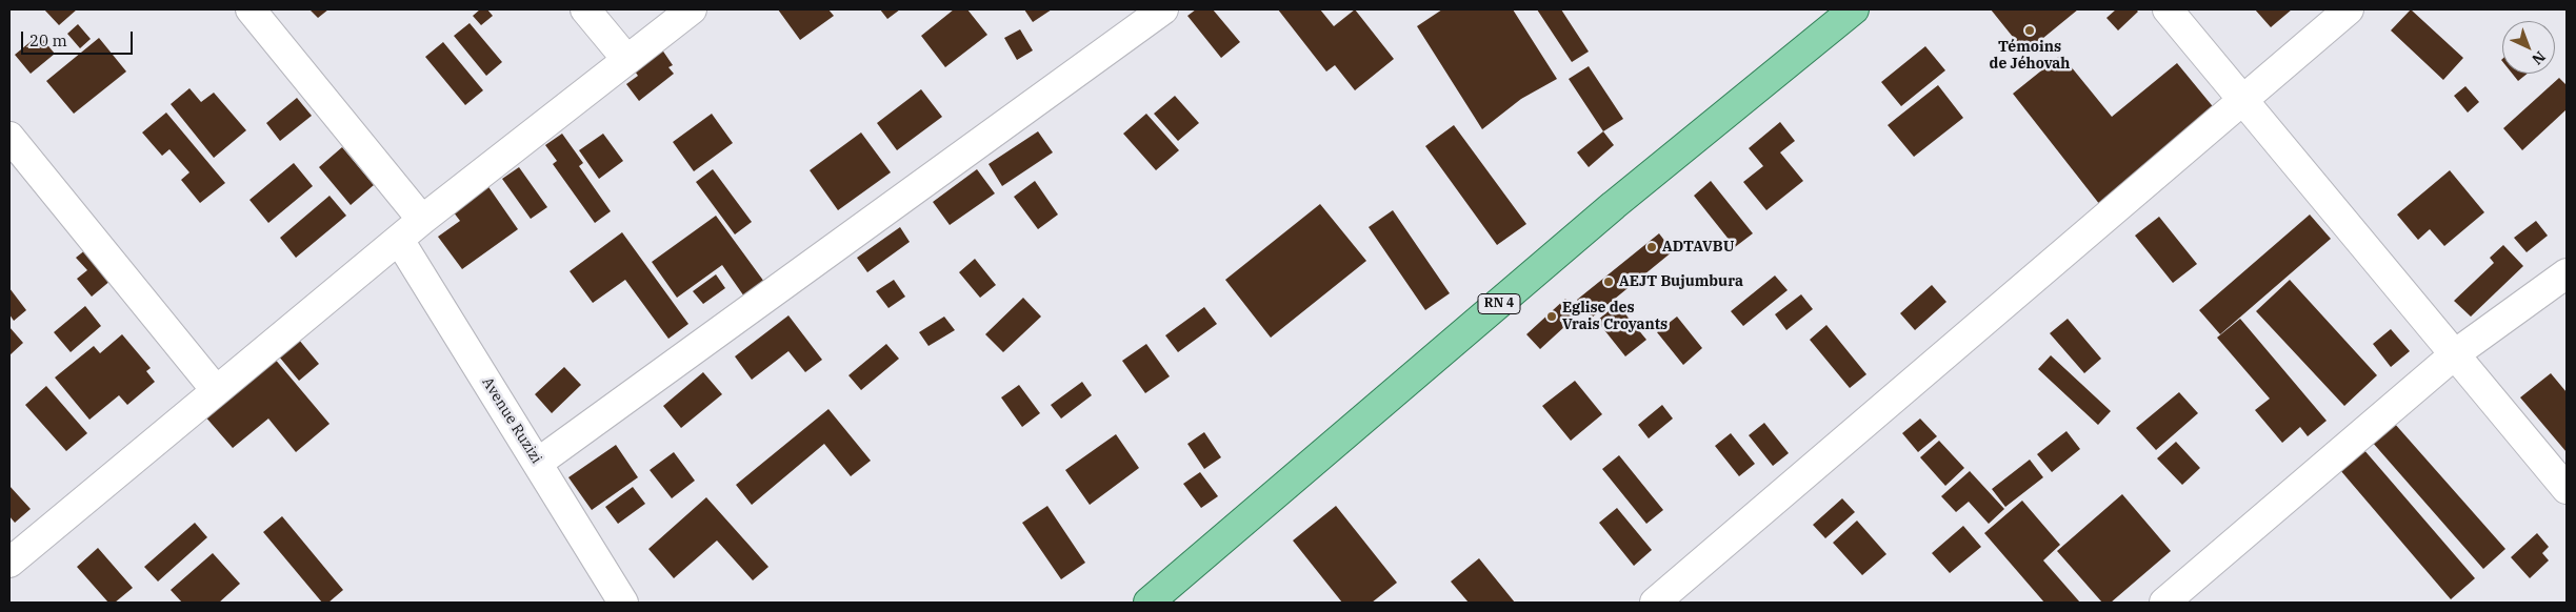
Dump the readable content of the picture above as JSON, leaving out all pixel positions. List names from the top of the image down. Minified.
{"streets":{"main road":["RN 4"],"street":["Avenue Ruzizi"]},"places":["Témoins de Jéhovah","ADTAVBU","AEJT Bujumbura","Eglise des Vrais Croyants"],"scale_bar":"20 m","north":"bottom right"}
